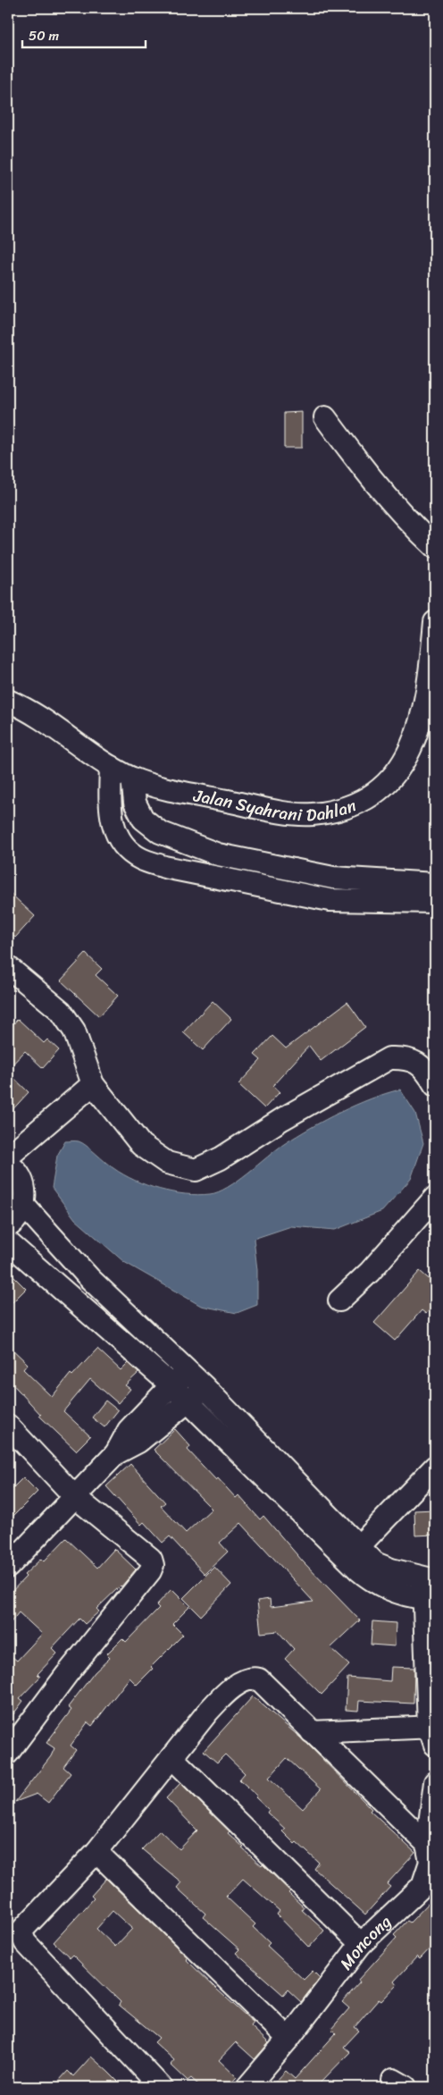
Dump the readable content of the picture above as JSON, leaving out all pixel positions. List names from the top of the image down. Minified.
{"streets":{"street":["Jalan Syahrani Dahlan","Moncong"]},"scale_bar":"50 m"}
